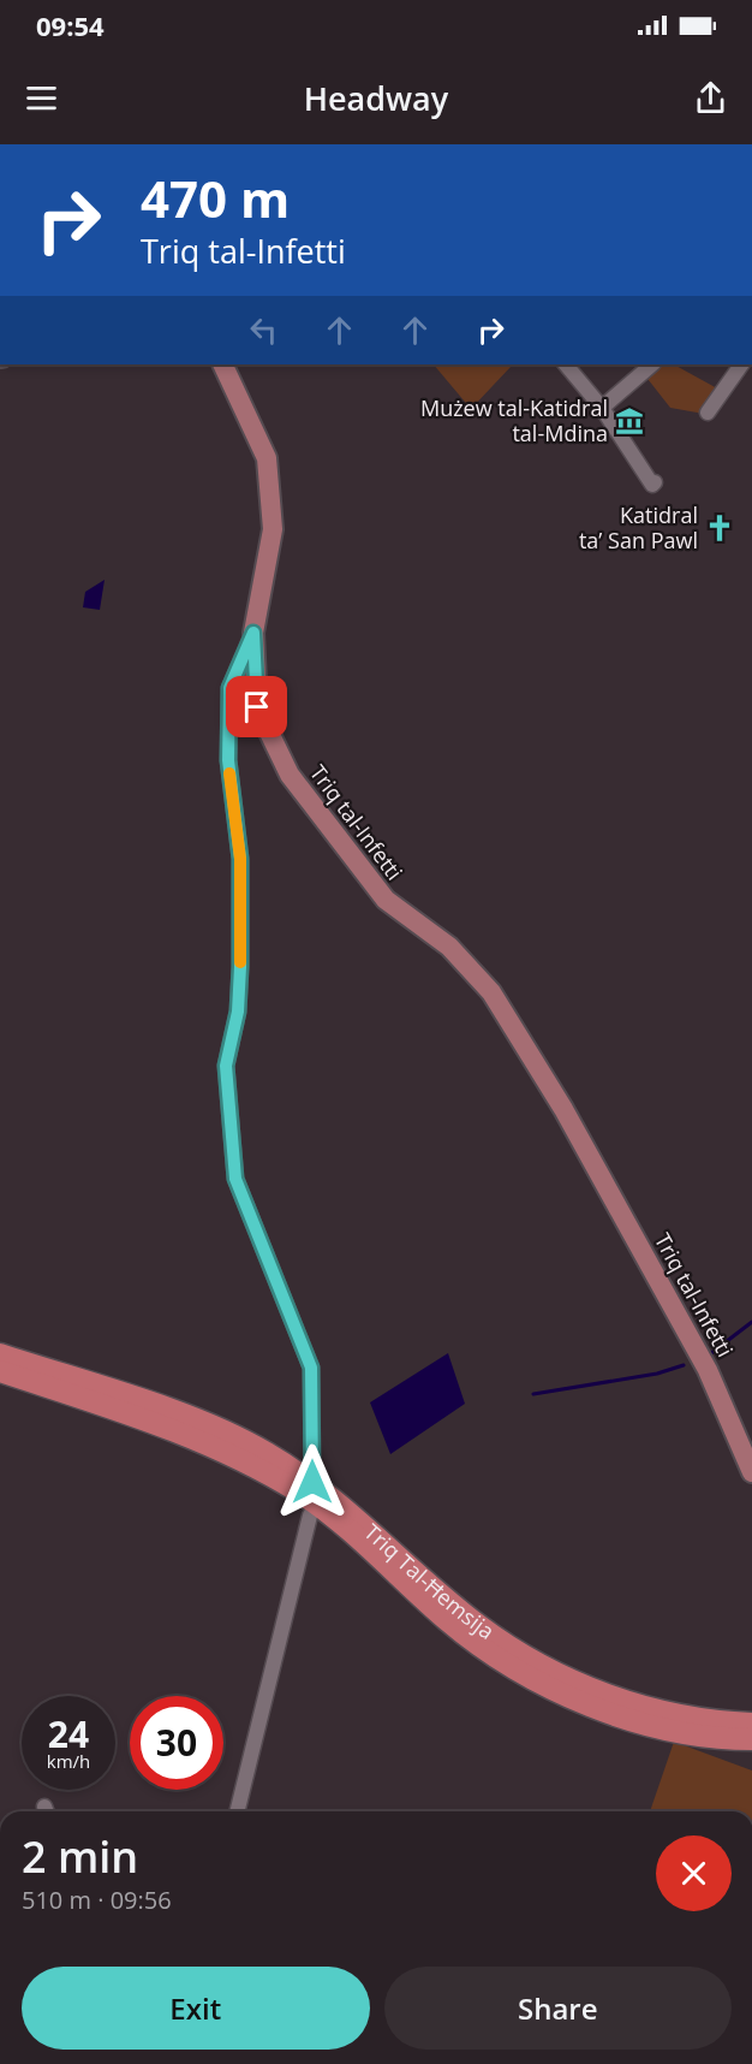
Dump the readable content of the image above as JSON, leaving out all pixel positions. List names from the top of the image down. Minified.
{"streets":{"highway":["Triq Tal-Ħemsija"],"main road":["Triq tal-Infetti"]},"places":{"museum":["Mużew tal-Katidral tal-Mdina"],"church":["Katidral ta’ San Pawl"]},"page":{"status":"09:54","header":"Headway","turn":["470 m","Triq tal-Infetti"],"speed":"24 km/h","limit":"30","heading":["2 min","510 m · 09:56"],"buttons":["Exit","Share"]}}
